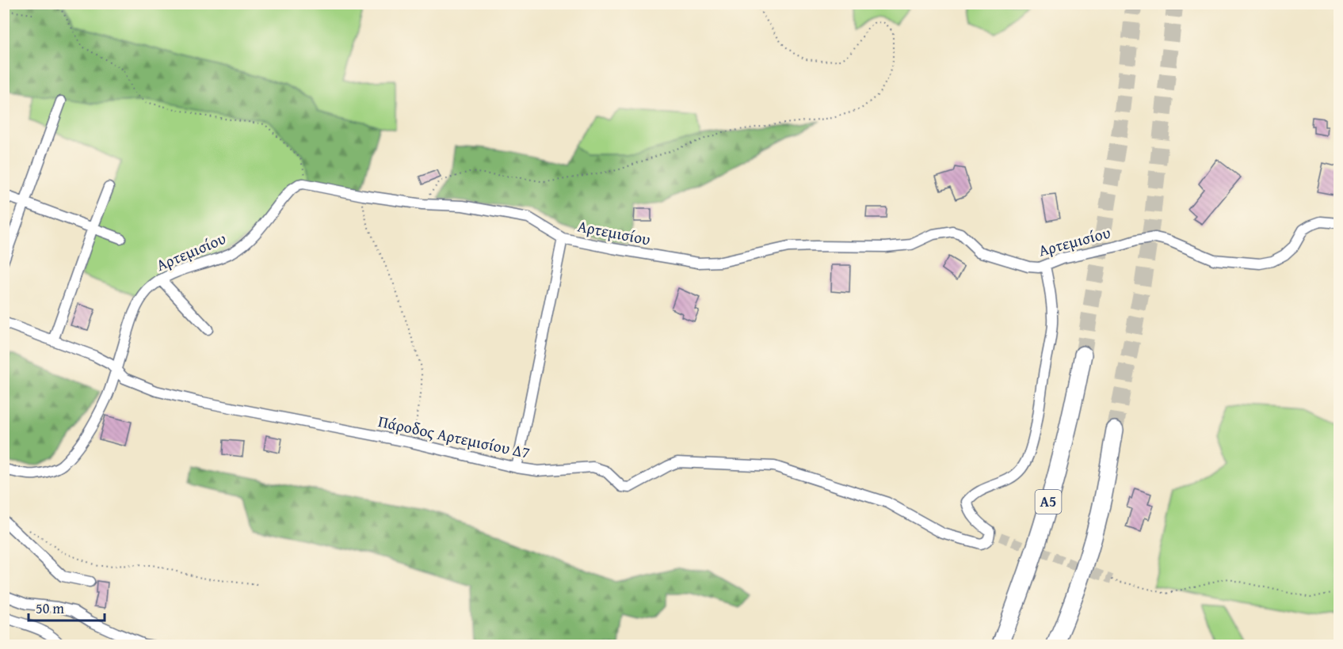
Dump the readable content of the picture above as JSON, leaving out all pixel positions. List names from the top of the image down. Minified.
{"streets":{"highway":["Α5"],"street":["Αρτεμισίου","Πάροδος Αρτεμισίου Δ7"]},"crossings":[["Αρτεμισίου","Πάροδος Αρτεμισίου Δ7"]],"scale_bar":"50 m"}
